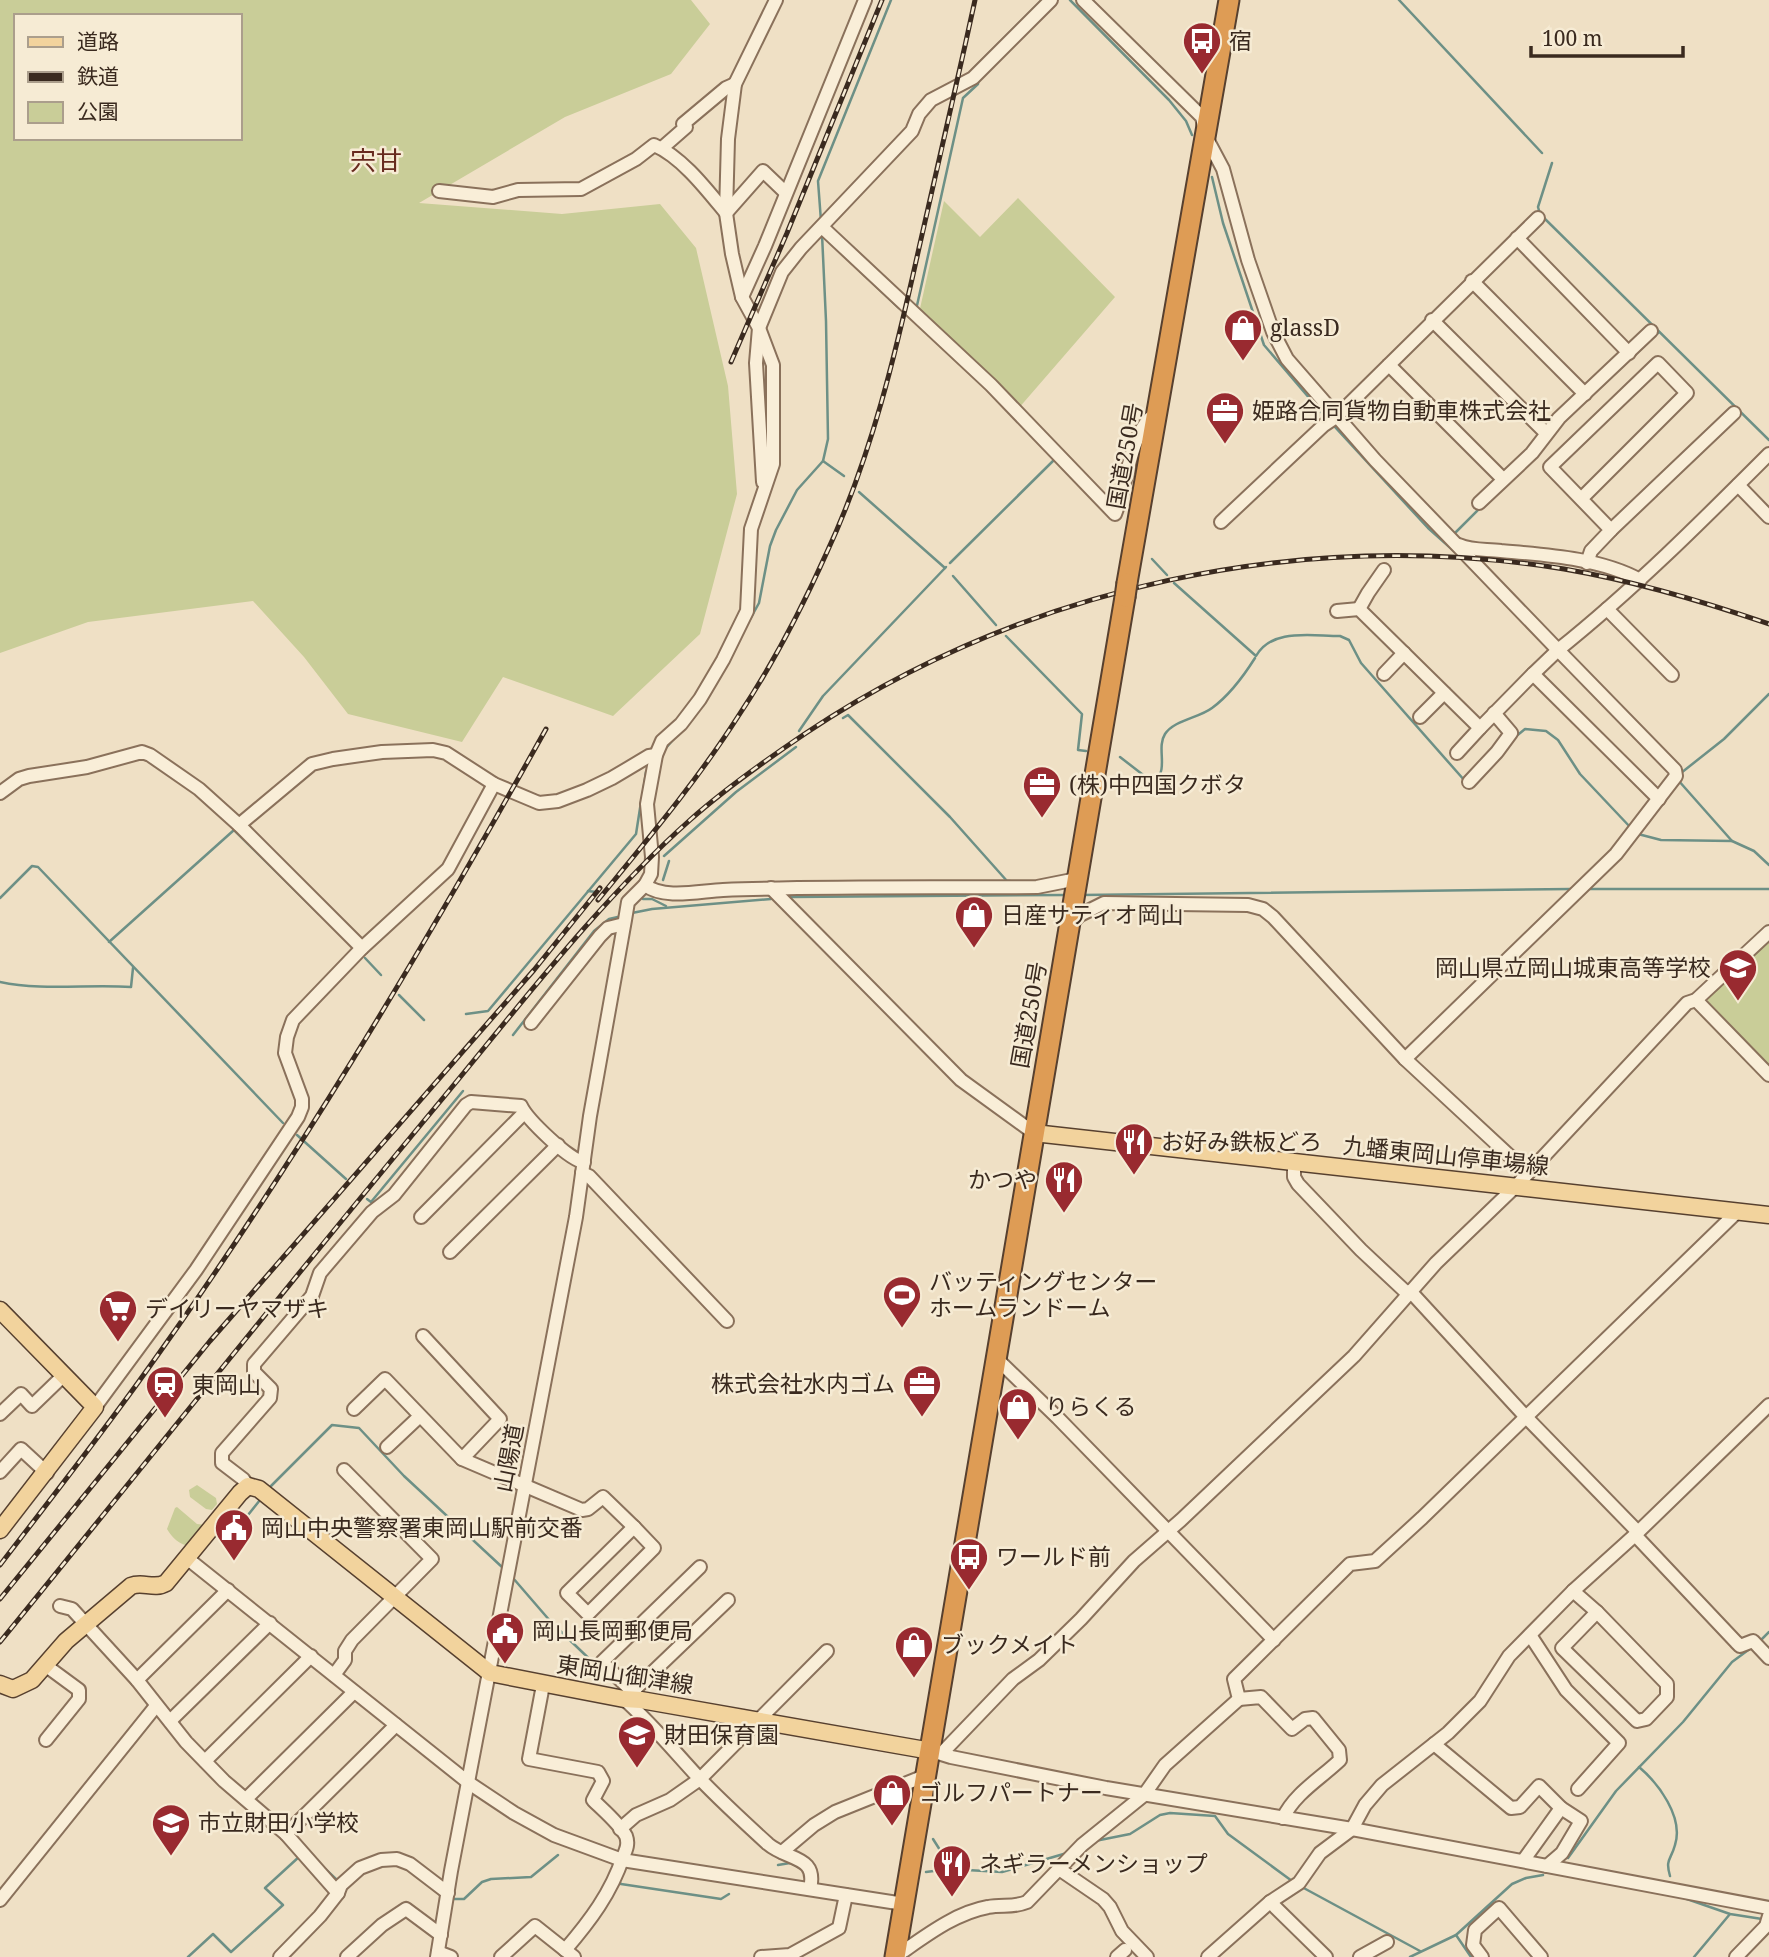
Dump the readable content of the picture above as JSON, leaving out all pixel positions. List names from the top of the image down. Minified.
{"streets":{"highway":["国道250号"],"main road":["九蟠東岡山停車場線","東岡山御津線"],"street":["山陽道"]},"crossings":[["国道250号","九蟠東岡山停車場線"],["国道250号","東岡山御津線"],["山陽道","東岡山御津線"]],"districts":["宍甘"],"places":{"bus stop":["宿","ワールド前"],"shop":["glassD","日産サティオ岡山","りらくる","ブックメイト","ゴルフパートナー"],"office":["姫路合同貨物自動車株式会社","(株)中四国クボタ","株式会社水内ゴム"],"school or university":["岡山県立岡山城東高等学校","財田保育園","市立財田小学校"],"restaurant":["お好み鉄板どろ","かつや","ネギラーメンショップ"],"sports":["バッティングセンター ホームランドーム"],"supermarket":["デイリーヤマザキ"],"station":["東岡山"],"public building":["岡山中央警察署東岡山駅前交番","岡山長岡郵便局"]},"legend":["道路","鉄道","公園"],"scale_bar":"100 m"}
